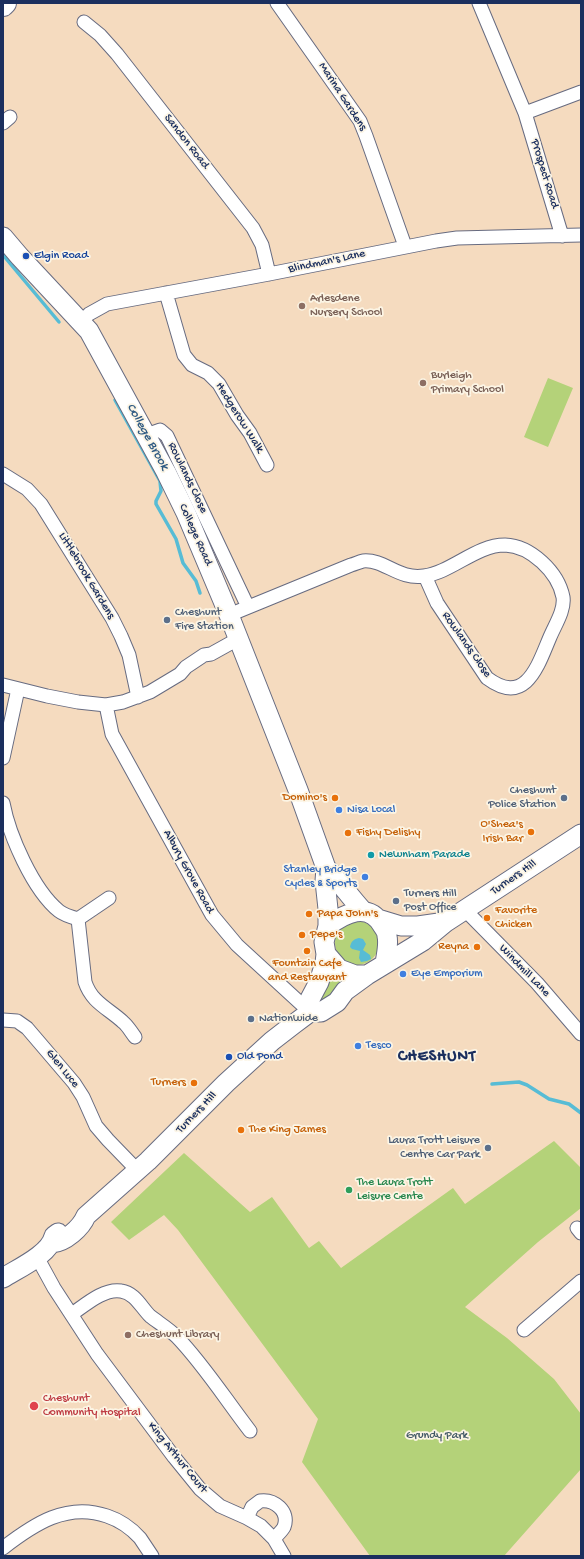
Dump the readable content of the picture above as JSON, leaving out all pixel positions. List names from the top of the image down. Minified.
{"streets":{"main road":["College Road","Turners Hill"],"street":["Marina Gardens","Sandon Road","Prospect Road","Blindman's Lane","Hedgerow Walk","Rowlands Close","Littlebrook Gardens","Albury Grove Road","Windmill Lane","Glen Luce","King Arthur Court"]},"crossings":[["Marina Gardens","Blindman's Lane"],["Sandon Road","Blindman's Lane"],["Prospect Road","Blindman's Lane"],["Blindman's Lane","Hedgerow Walk"],["Blindman's Lane","College Road"],["Rowlands Close","College Road"],["College Road","Turners Hill"],["Albury Grove Road","Turners Hill"],["Turners Hill","Windmill Lane"],["Turners Hill","Glen Luce"],["Turners Hill","King Arthur Court"]],"districts":["CHESHUNT"],"water":["College Brook"],"parks":["Grundy Park"],"places":["Elgin Road","Arlesdene Nursery School","Burleigh Primary School","Cheshunt Fire Station","Domino's","Cheshunt Police Station","Nisa Local","O'Shea's Irish Bar","Fishy Delishy","Newnham Parade","Stanley Bridge Cycles & Sports","Turners Hill Post Office","Papa John's","Favorite Chicken","Pepe's","Reyna","Fountain Cafe and Restaurant","Eye Emporium","Nationwide","Tesco","Old Pond","Turners","The King James","Laura Trott Leisure Centre Car Park","The Laura Trott Leisure Cente","Cheshunt Library","Cheshunt Community Hospital"]}
